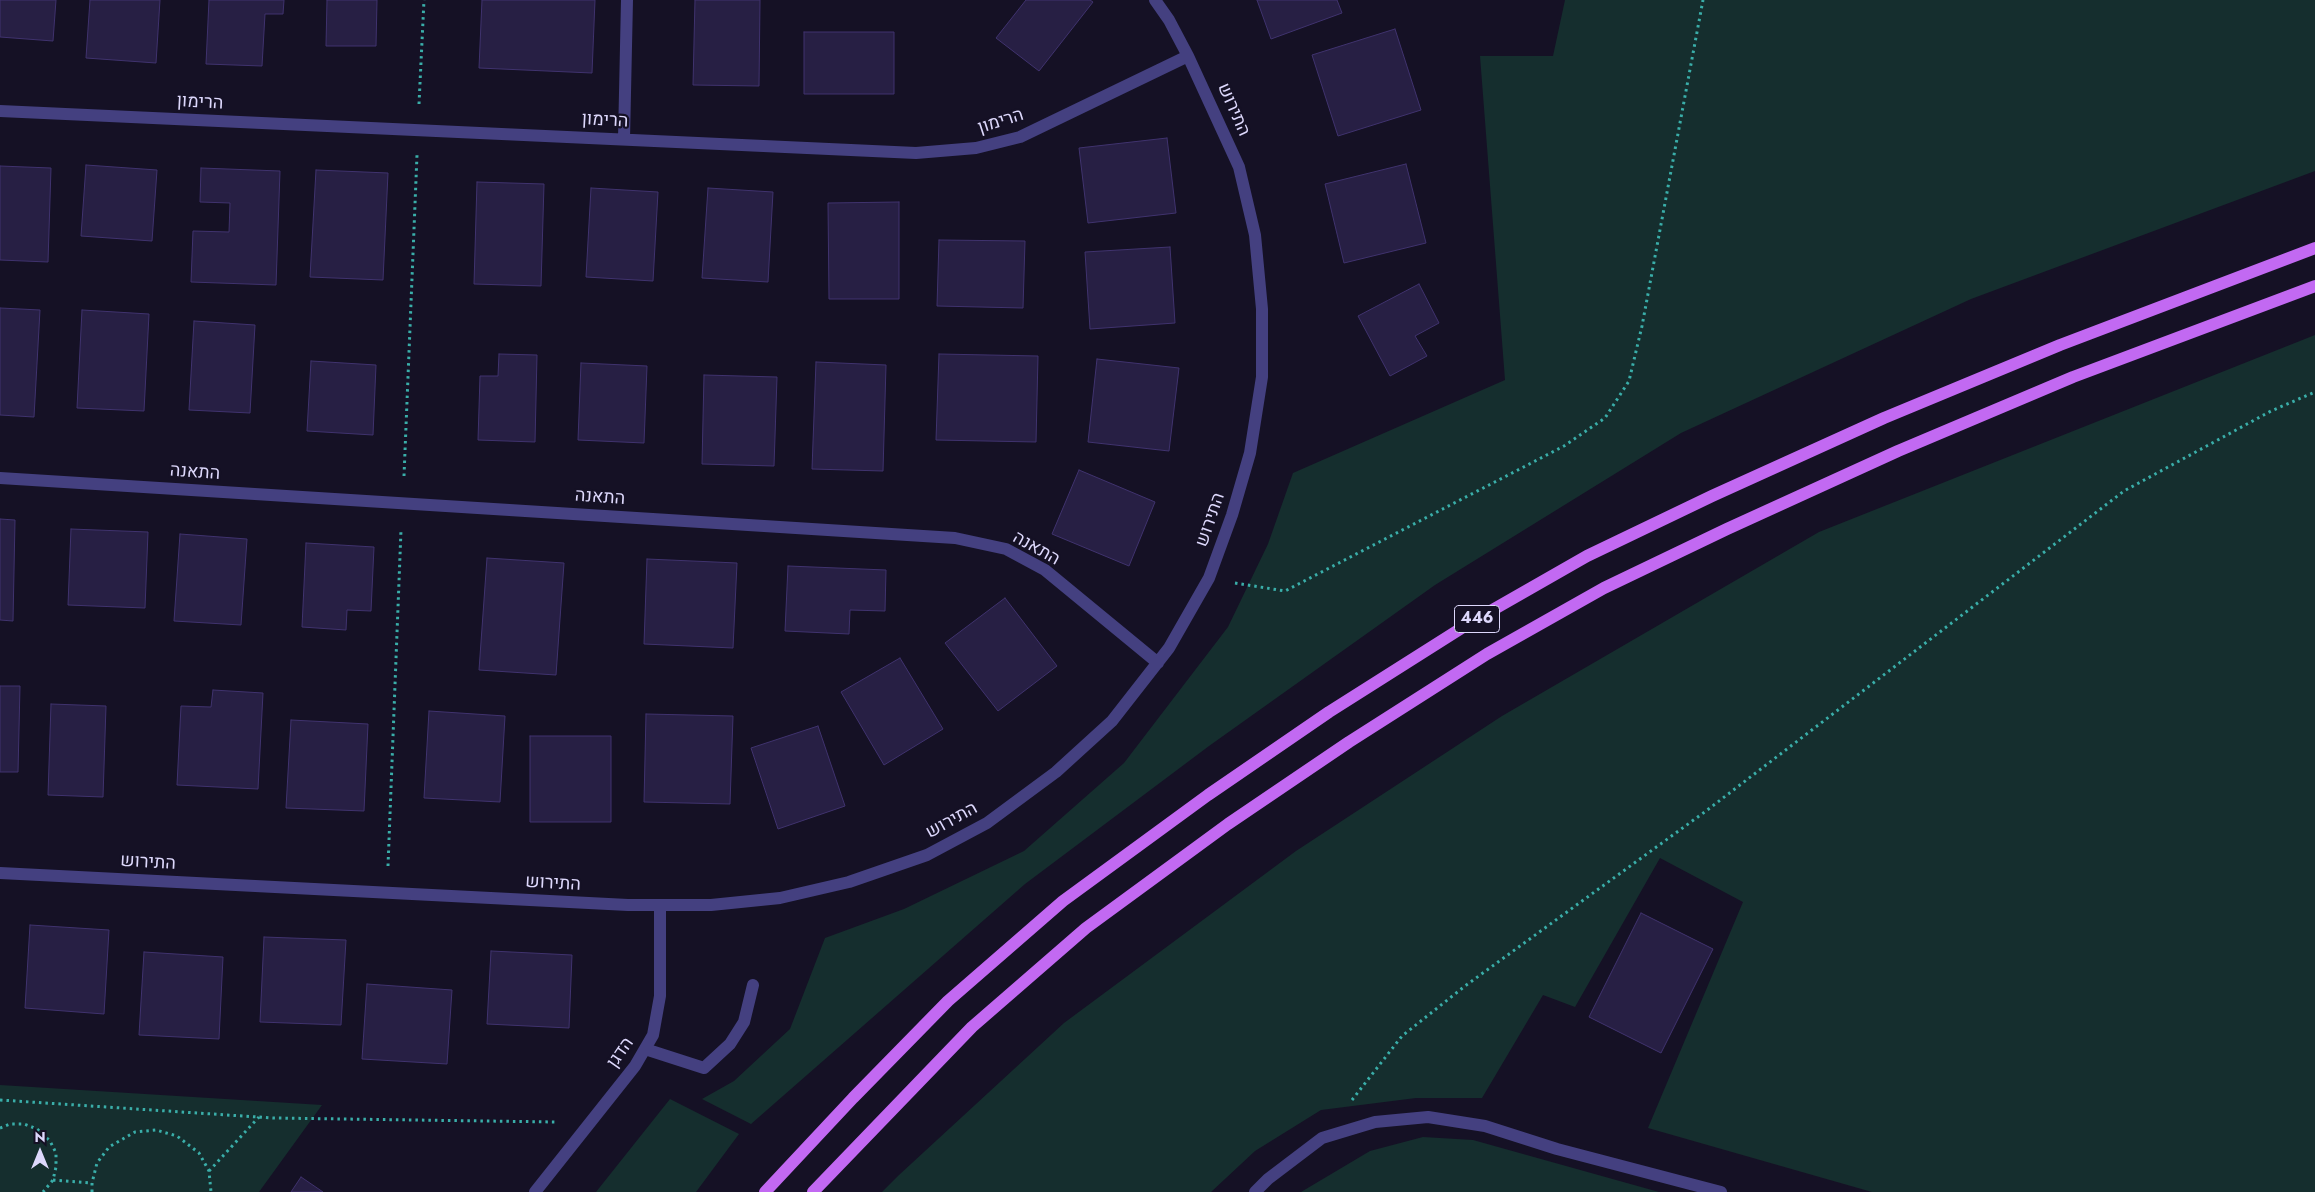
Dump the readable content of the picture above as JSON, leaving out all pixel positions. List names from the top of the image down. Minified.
{"streets":{"main road":["446"],"street":["הרימון","התירוש","התאנה","הדגן"]},"crossings":[["הרימון","התירוש"],["התירוש","התאנה"],["התירוש","הדגן"]],"north":"top"}
